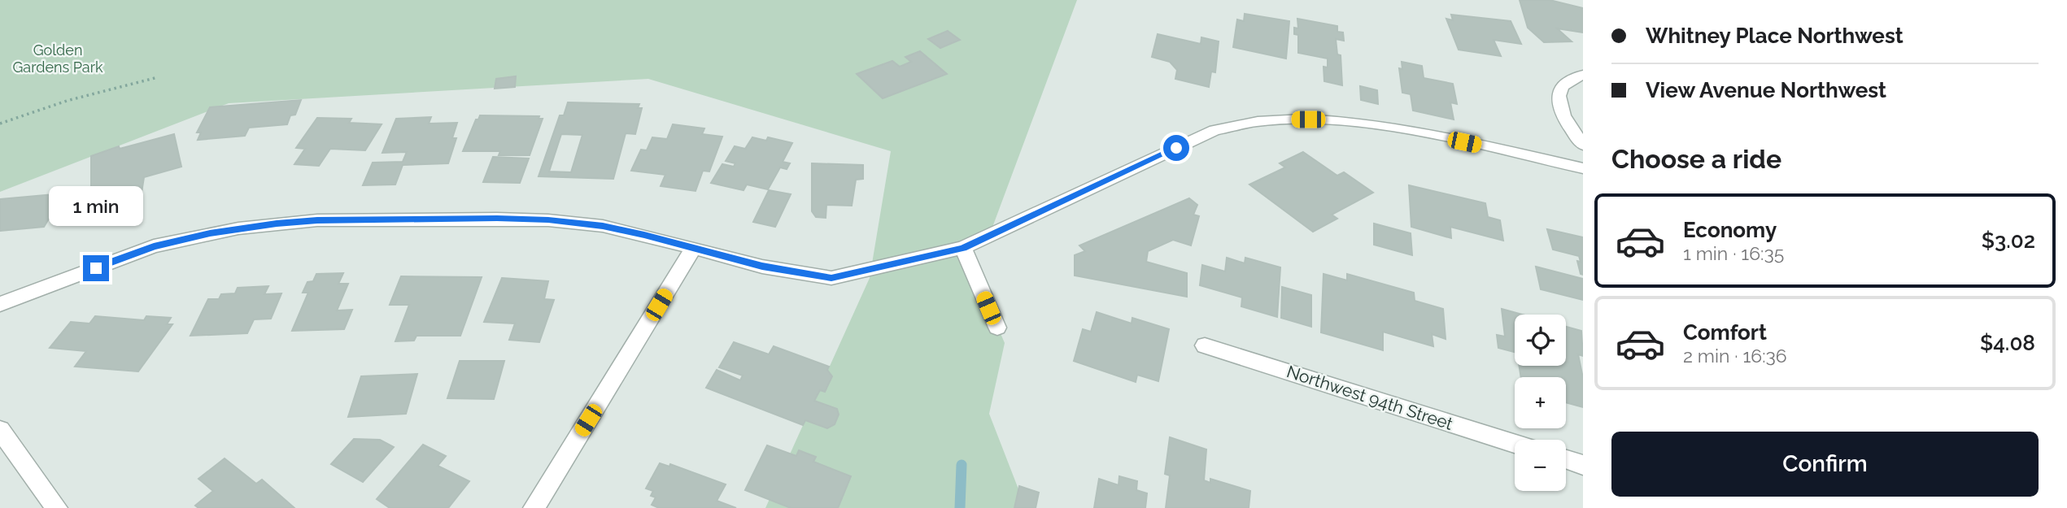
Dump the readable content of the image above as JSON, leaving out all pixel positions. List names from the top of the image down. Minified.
{"streets":{"street":["Northwest 94th Street"]},"parks":["Golden Gardens Park"],"page":{"banner":["Whitney Place Northwest","View Avenue Northwest"],"heading":"Choose a ride","bubble":"1 min","list":[{"name":"Economy","note":"1 min · 16:35","value":"$3.02"},{"name":"Comfort","note":"2 min · 16:36","value":"$4.08"}],"map_buttons":["+","−"],"buttons":"Confirm"}}
